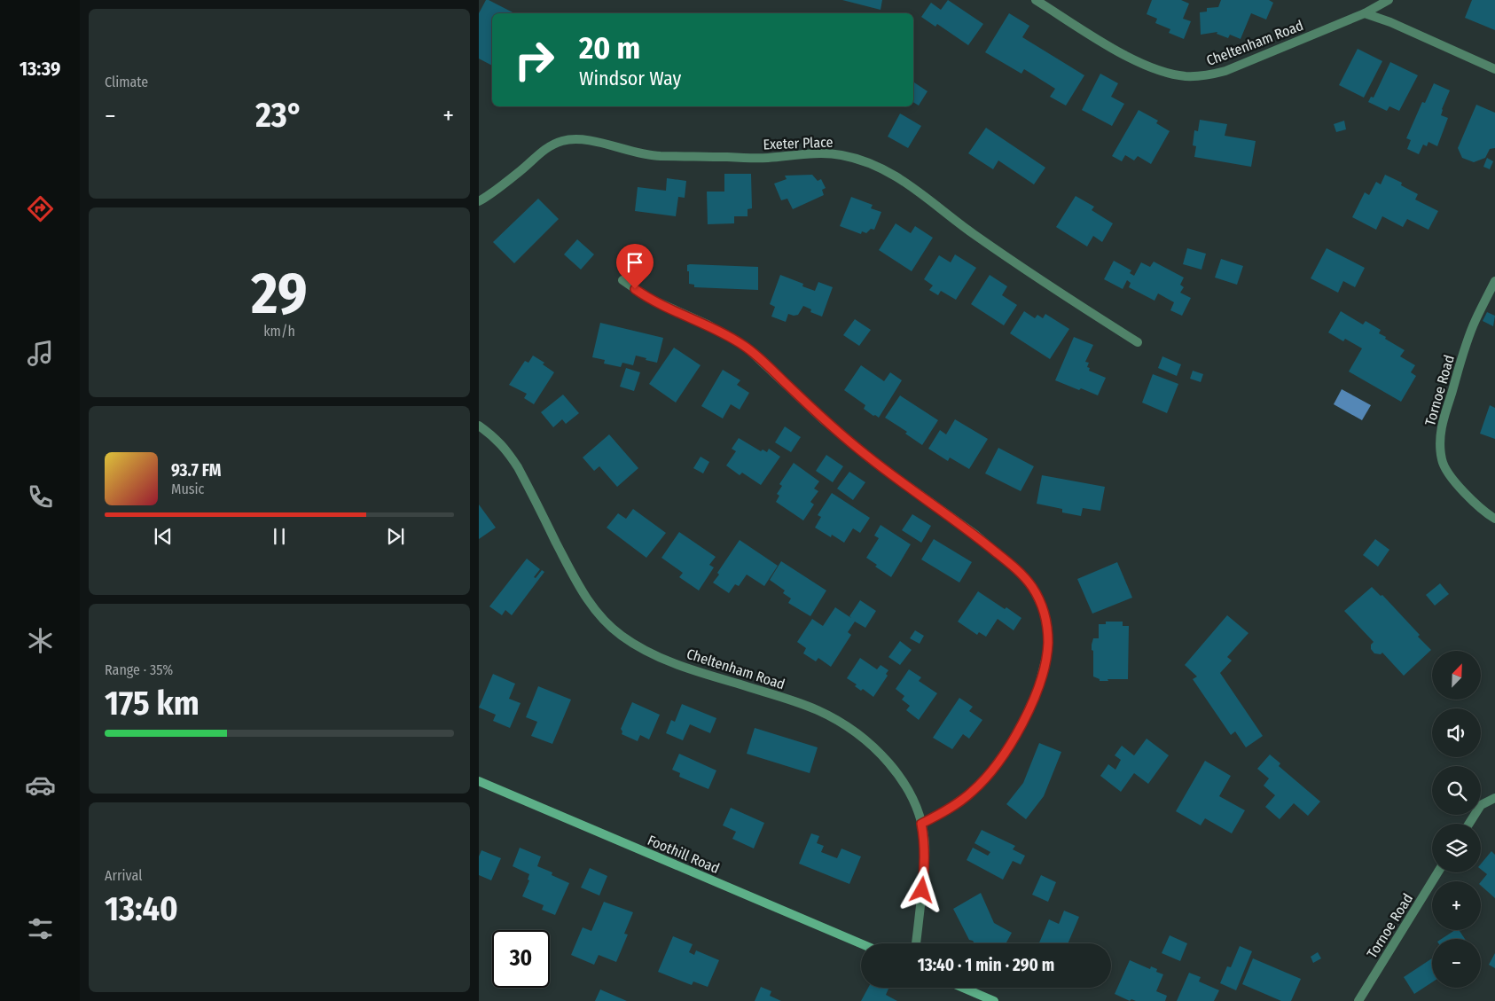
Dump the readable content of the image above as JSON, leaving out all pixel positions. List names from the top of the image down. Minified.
{"streets":{"main road":["Foothill Road"],"street":["Cheltenham Road","Exeter Place","Tornoe Road"]},"north":"top right","page":{"tabs":"13:39","tile":["Climate",["29","km/h"],["Range · 35%","175 km"],["Arrival","13:40"]],"turn":["20 m","Windsor Way"],"heat":["−","23°","+"],"song":["93.7 FM","Music"],"map_buttons":["+","−"],"limit":"30","trip":"13:40 · 1 min · 290 m"}}
